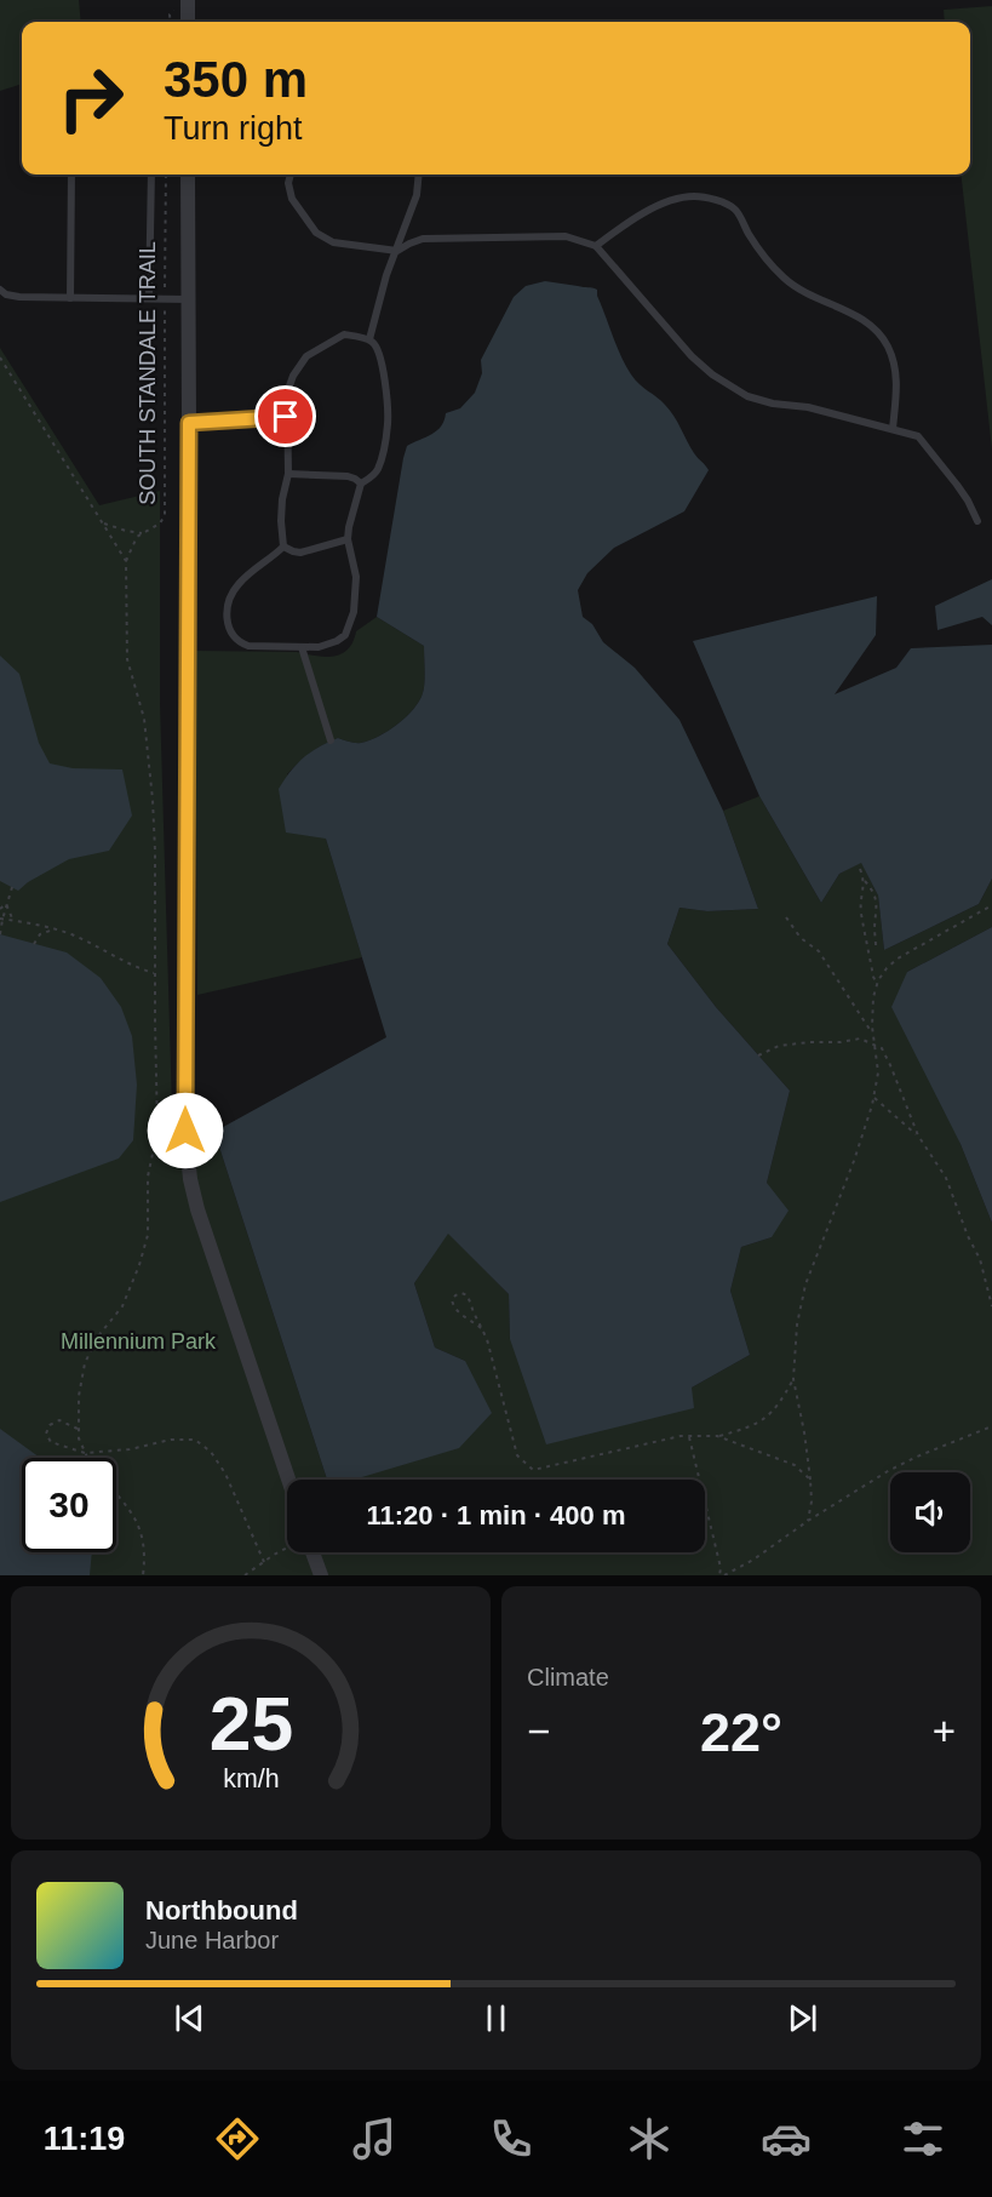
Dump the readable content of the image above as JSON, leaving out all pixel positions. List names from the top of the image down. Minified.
{"streets":{"path":["SOUTH STANDALE TRAIL"]},"parks":["Millennium Park"],"page":{"turn":["350 m","Turn right"],"limit":"30","trip":"11:20 · 1 min · 400 m","tile":"Climate","heat":["−","22°","+"],"song":["Northbound","June Harbor"],"tabs":"11:19","gauge":["25","km/h"]}}
